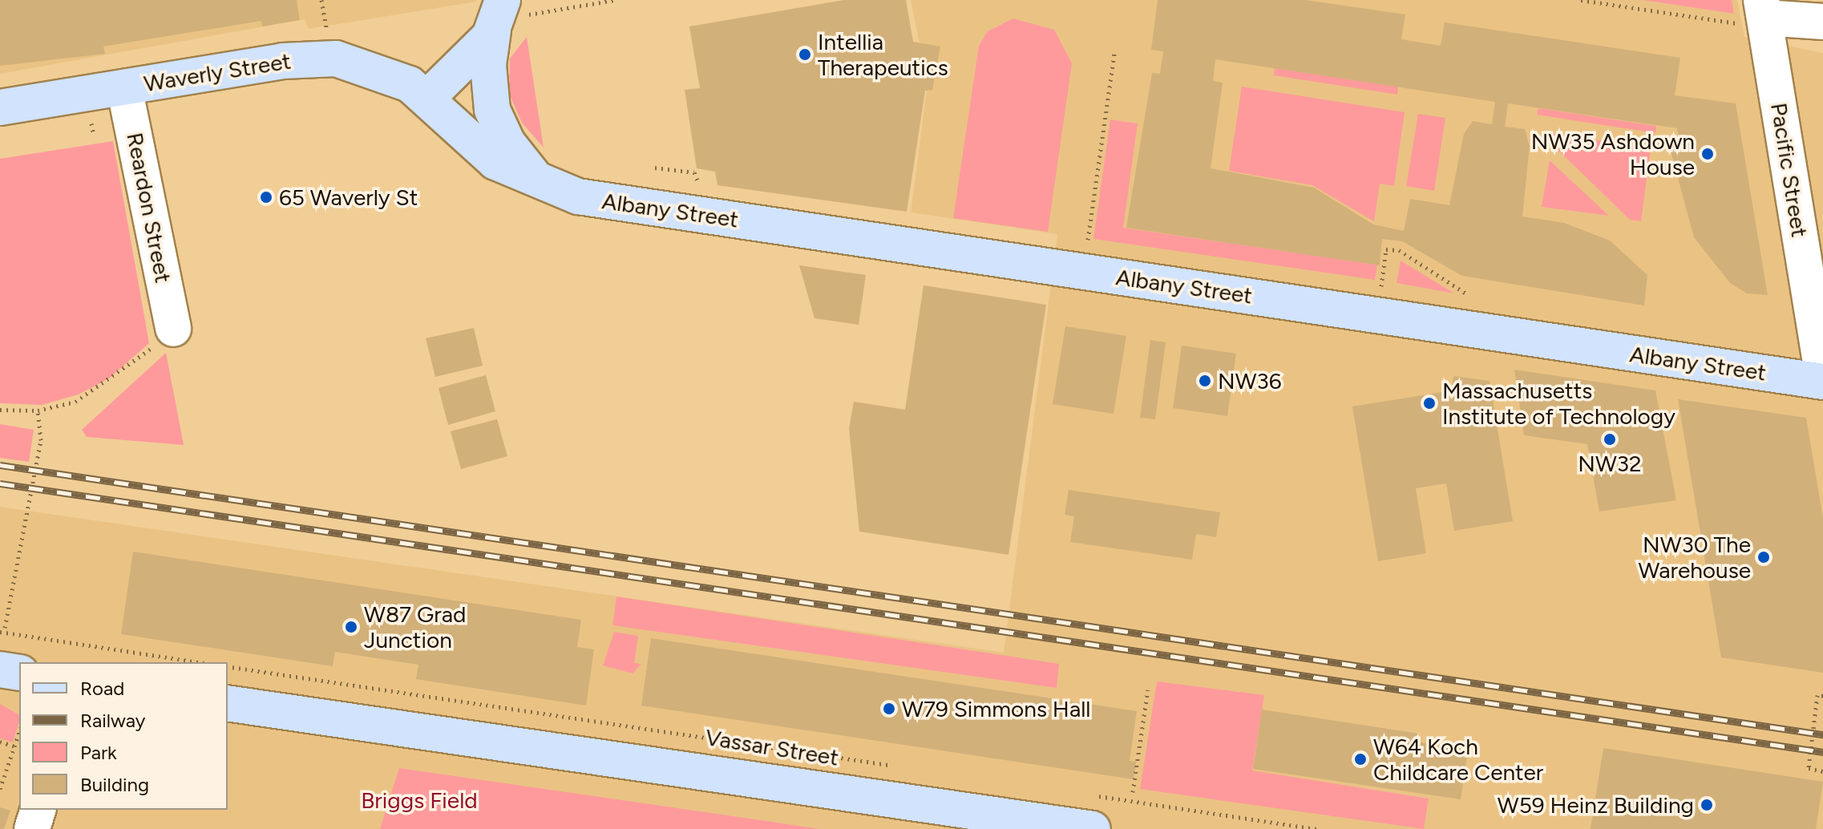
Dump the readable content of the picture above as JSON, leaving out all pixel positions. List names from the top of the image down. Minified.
{"streets":{"main road":["Waverly Street","Albany Street","Vassar Street"],"street":["Pacific Street","Reardon Street"]},"crossings":[["Waverly Street","Reardon Street"],["Waverly Street","Albany Street"],["Pacific Street","Albany Street"]],"parks":["Briggs Field"],"places":["Intellia Therapeutics","NW35 Ashdown House","65 Waverly St","NW36","Massachusetts Institute of Technology","NW32","NW30 The Warehouse","W87 Grad Junction","W79 Simmons Hall","W64 Koch Childcare Center","W59 Heinz Building"],"legend":["Road","Railway","Park","Building"]}
